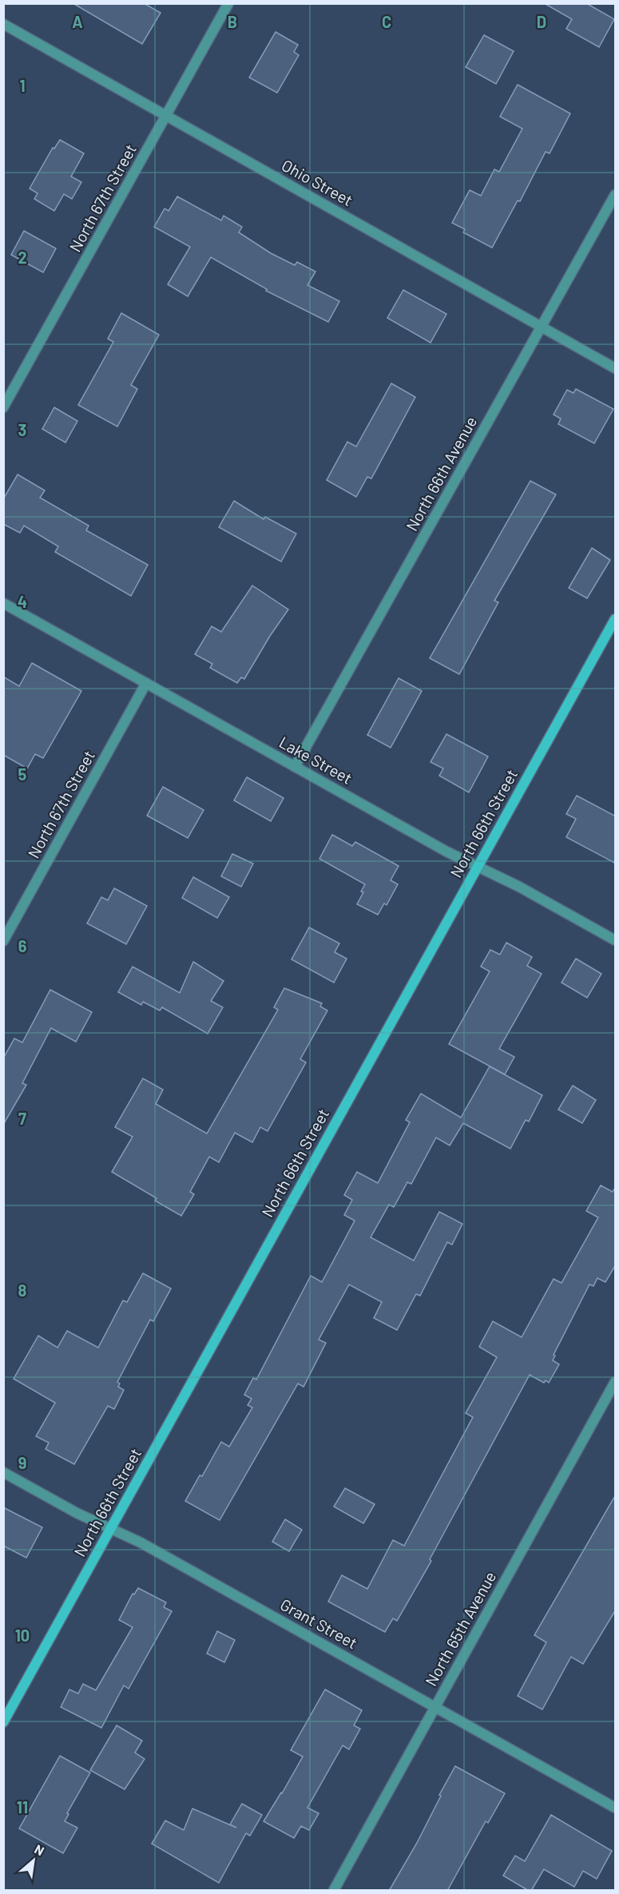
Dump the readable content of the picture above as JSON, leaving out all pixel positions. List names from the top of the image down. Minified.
{"streets":{"street":["Ohio Street","North 67th Street","North 66th Avenue","Lake Street","North 66th Street","Grant Street","North 65th Avenue"]},"crossings":[["Ohio Street","North 67th Street"],["Ohio Street","North 66th Avenue"],["North 67th Street","Lake Street"],["North 66th Avenue","Lake Street"],["Lake Street","North 66th Street"],["North 66th Street","Grant Street"],["Grant Street","North 65th Avenue"]],"north":"top right","grid":{"columns":["A","B","C","D"],"rows":["1","2","3","4","5","6","7","8","9","10","11"]}}
